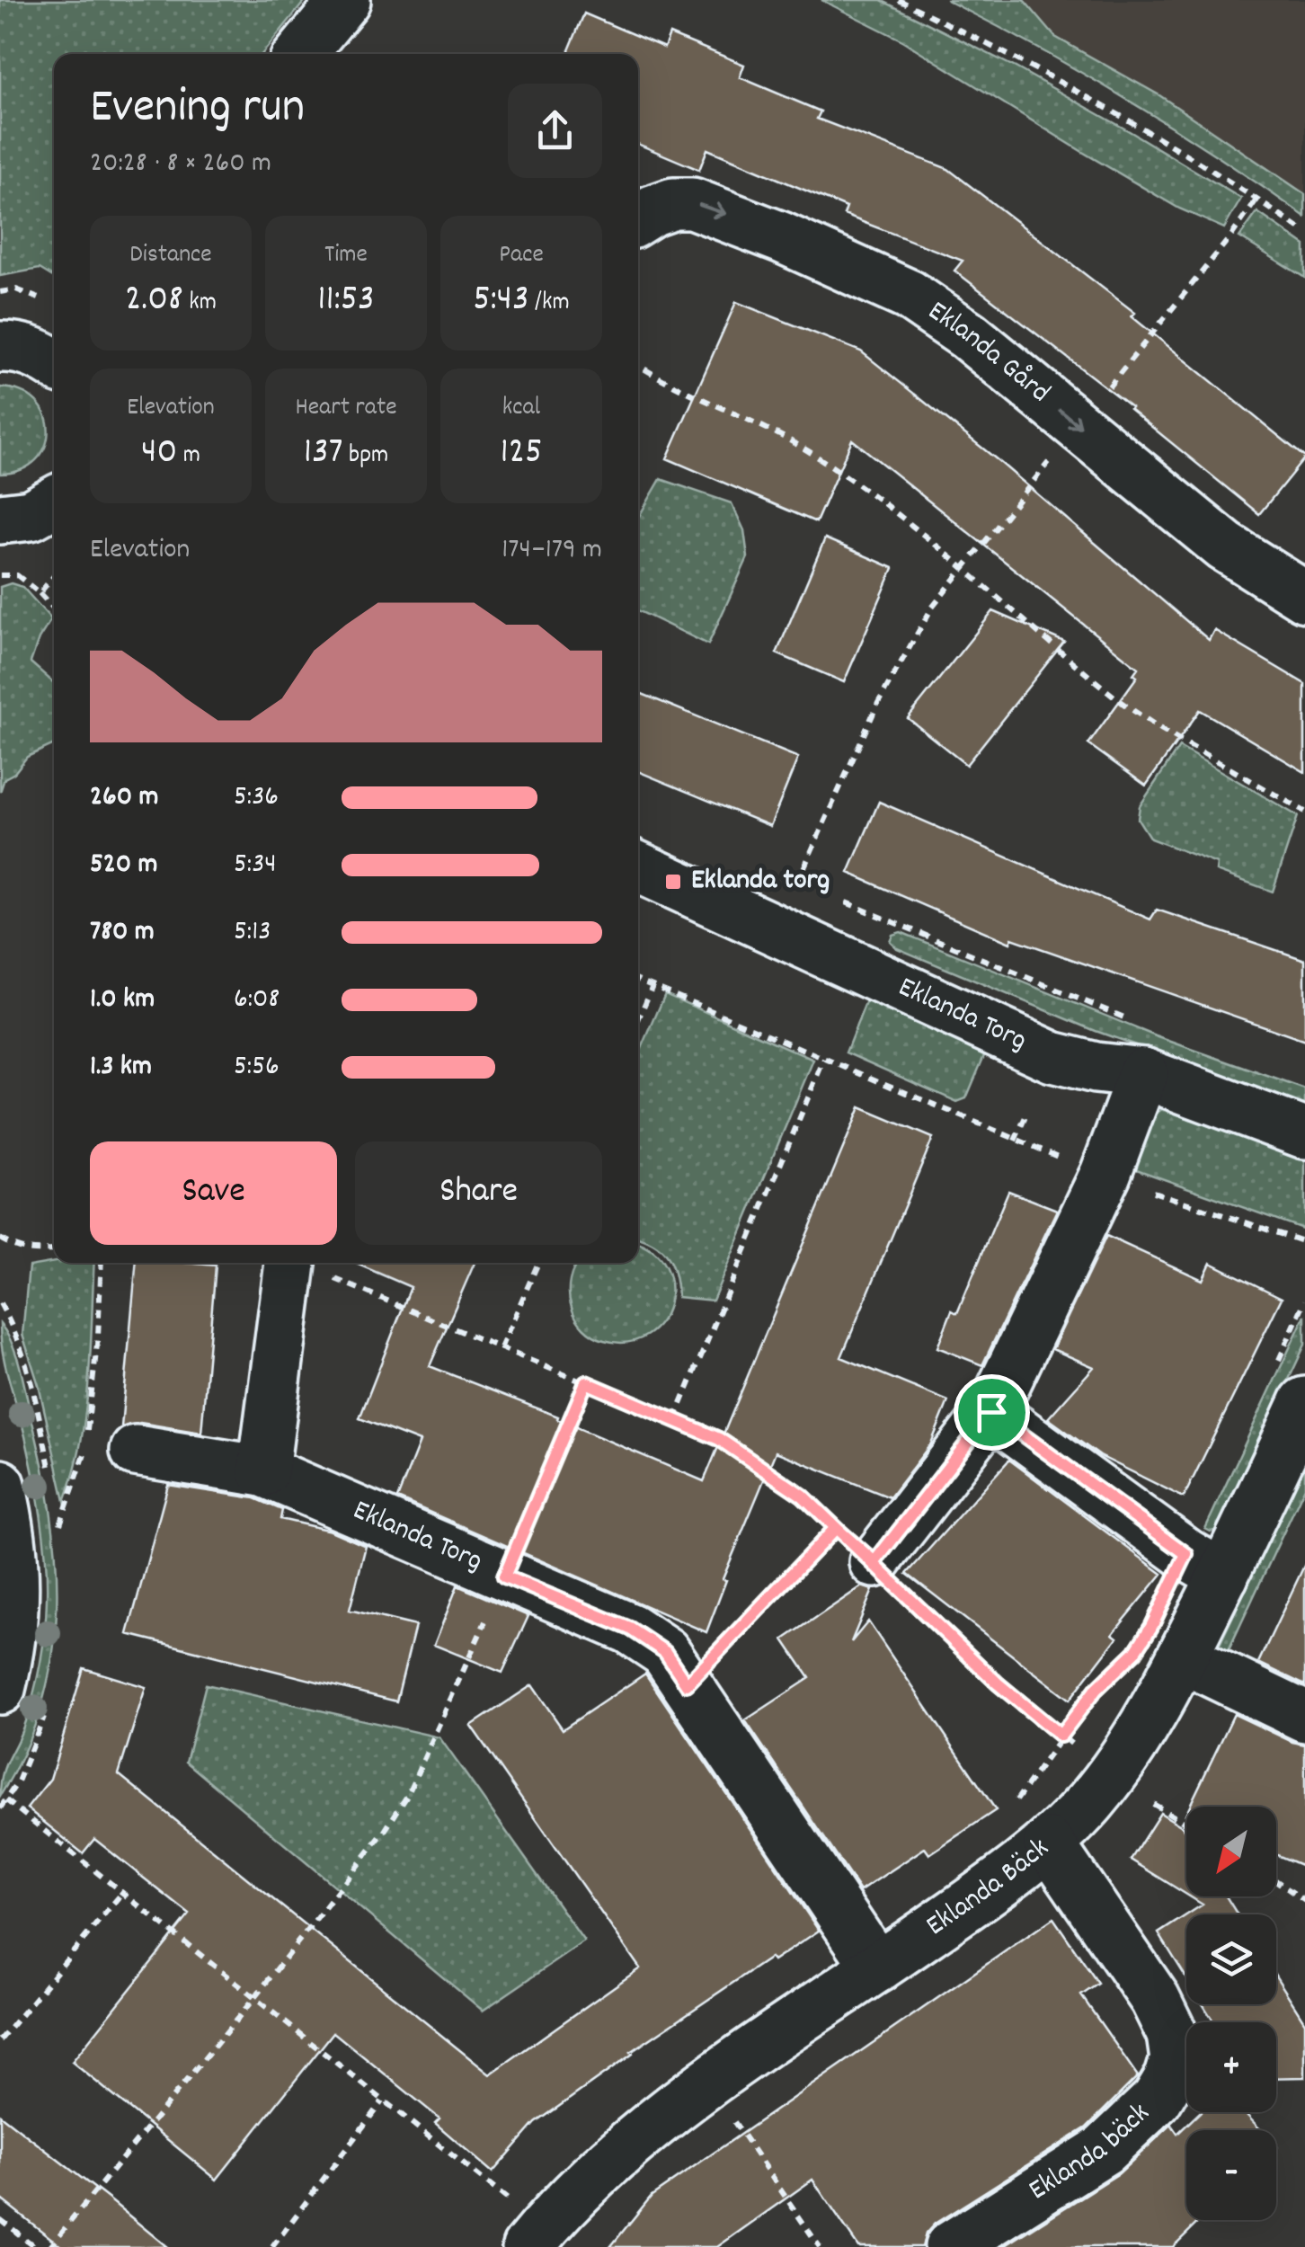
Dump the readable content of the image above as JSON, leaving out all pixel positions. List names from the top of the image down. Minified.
{"streets":{"street":["Eklanda Gård","Eklanda Torg","Eklanda Bäck","Eklanda bäck"]},"crossings":[["Eklanda Torg","Eklanda Bäck"],["Eklanda Bäck","Eklanda bäck"]],"one_way":["Eklanda Gård"],"places":{"transit":["Eklanda torg"]},"north":"bottom left","page":{"heading":["Evening run","20:28 · 8 × 260 m"],"stats":[["Distance","2.08 km"],["Time","11:53"],["Pace","5:43 /km"],["Elevation","40 m"],["Heart rate","137 bpm"],["kcal","125"]],"chart":["Elevation","174–179 m"],"list":[{"name":"260 m","note":"5:36"},{"name":"520 m","note":"5:34"},{"name":"780 m","note":"5:13"},{"name":"1.0 km","note":"6:08"},{"name":"1.3 km","note":"5:56"}],"buttons":["Save","Share"],"map_buttons":["+","−"]}}
